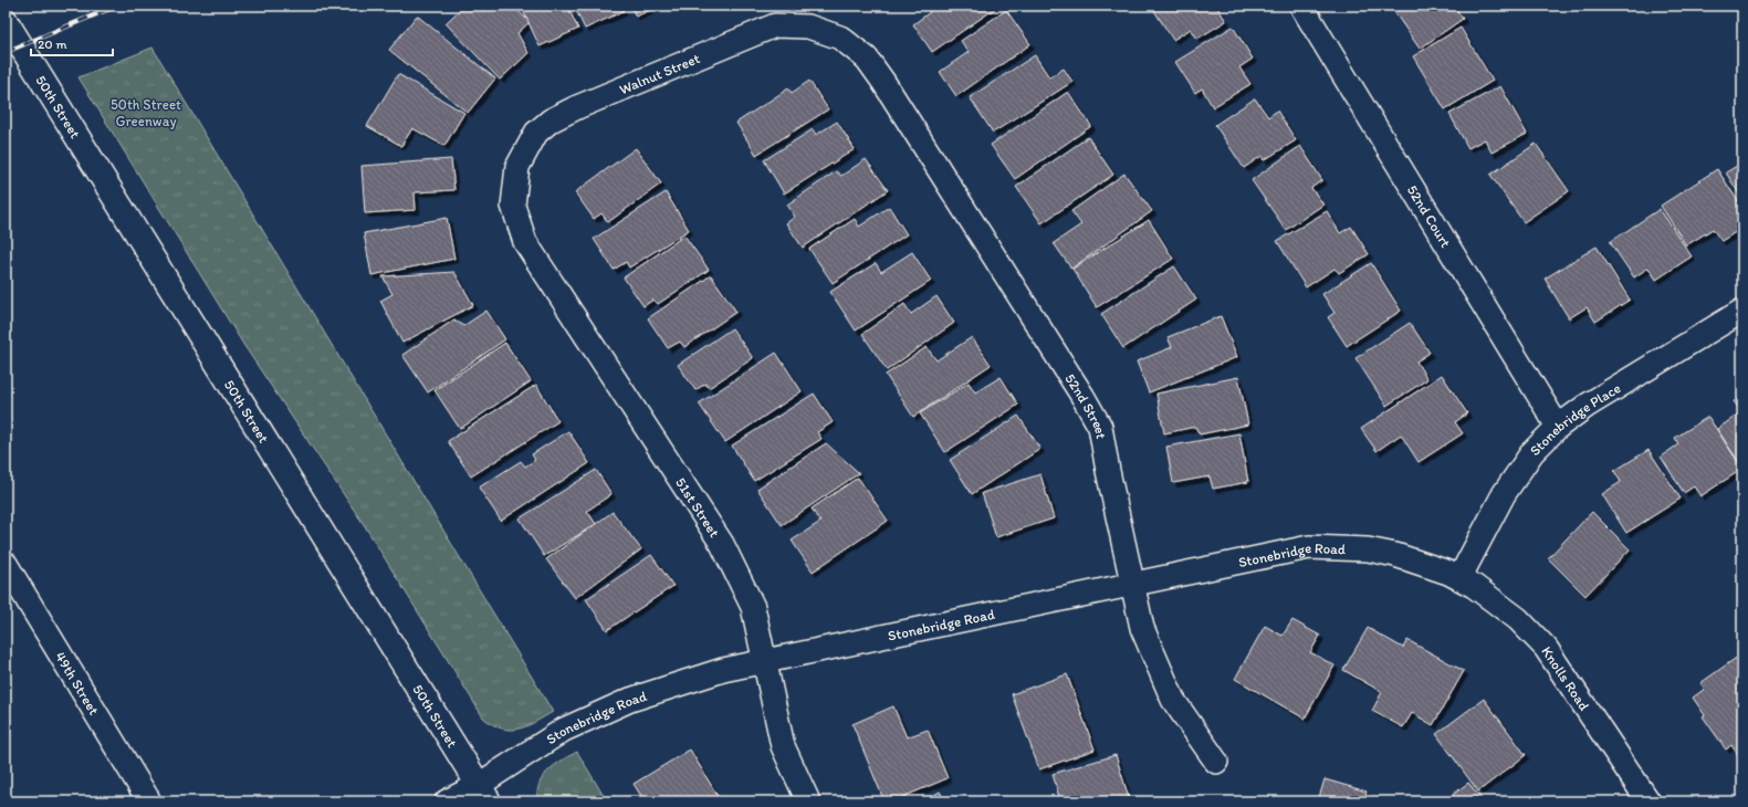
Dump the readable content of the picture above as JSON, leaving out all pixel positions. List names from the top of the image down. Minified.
{"streets":{"main road":["50th Street"],"street":["Walnut Street","52nd Court","52nd Street","Stonebridge Place","51st Street","Stonebridge Road","Knolls Road","49th Street"]},"crossings":[["Walnut Street","52nd Street"],["Walnut Street","51st Street"],["50th Street","Stonebridge Road"],["52nd Court","Stonebridge Place"],["52nd Street","Stonebridge Road"],["Stonebridge Place","Stonebridge Road"],["Stonebridge Place","Knolls Road"],["51st Street","Stonebridge Road"],["Stonebridge Road","Knolls Road"]],"parks":["50th Street Greenway"],"scale_bar":"20 m"}
